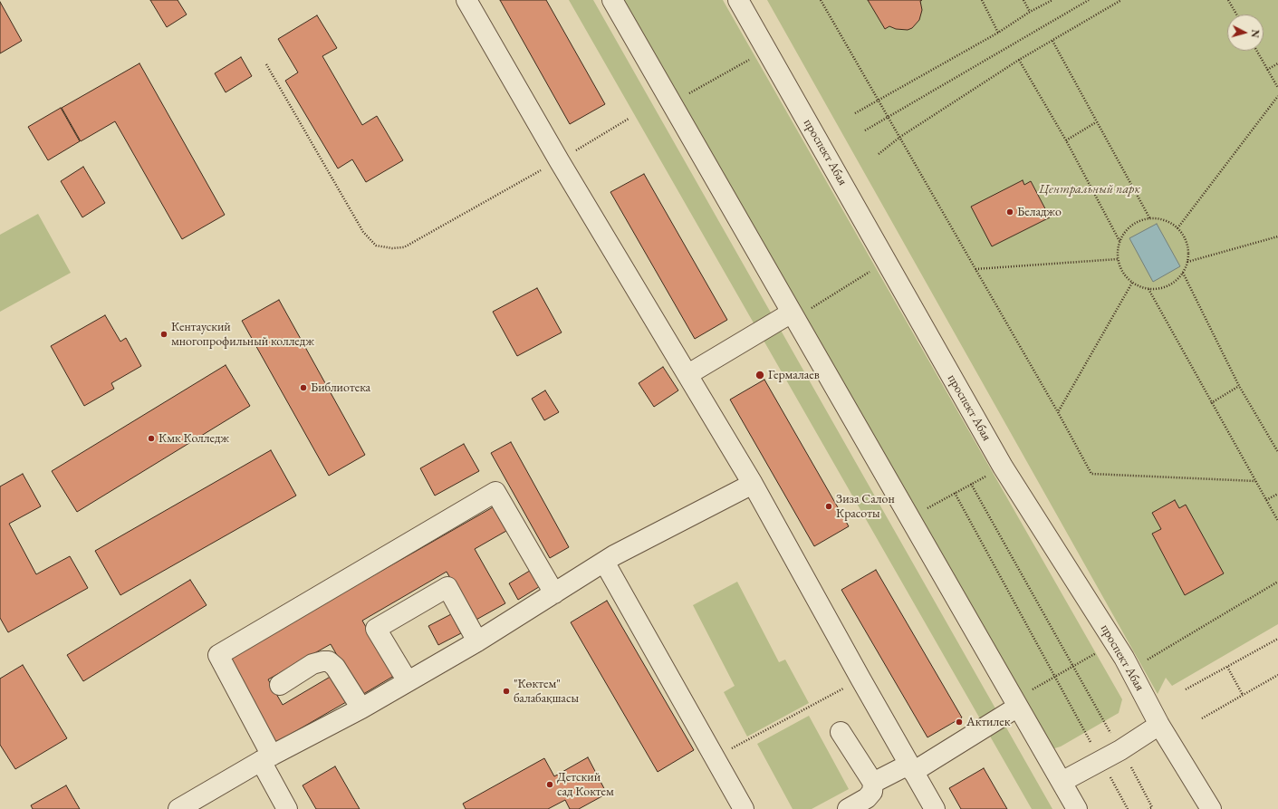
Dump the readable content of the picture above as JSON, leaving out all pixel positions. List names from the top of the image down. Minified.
{"streets":{"street":["проспект Абая"]},"parks":["Центральный парк"],"places":["Беладжо","Кентауский многопрофильный колледж","Гермалаев","Библиотека","Кмк Колледж","Зиза Салон Красоты","\"Көктем\" балабақшасы","Актилек","Детский сад Коктем"],"north":"right"}
